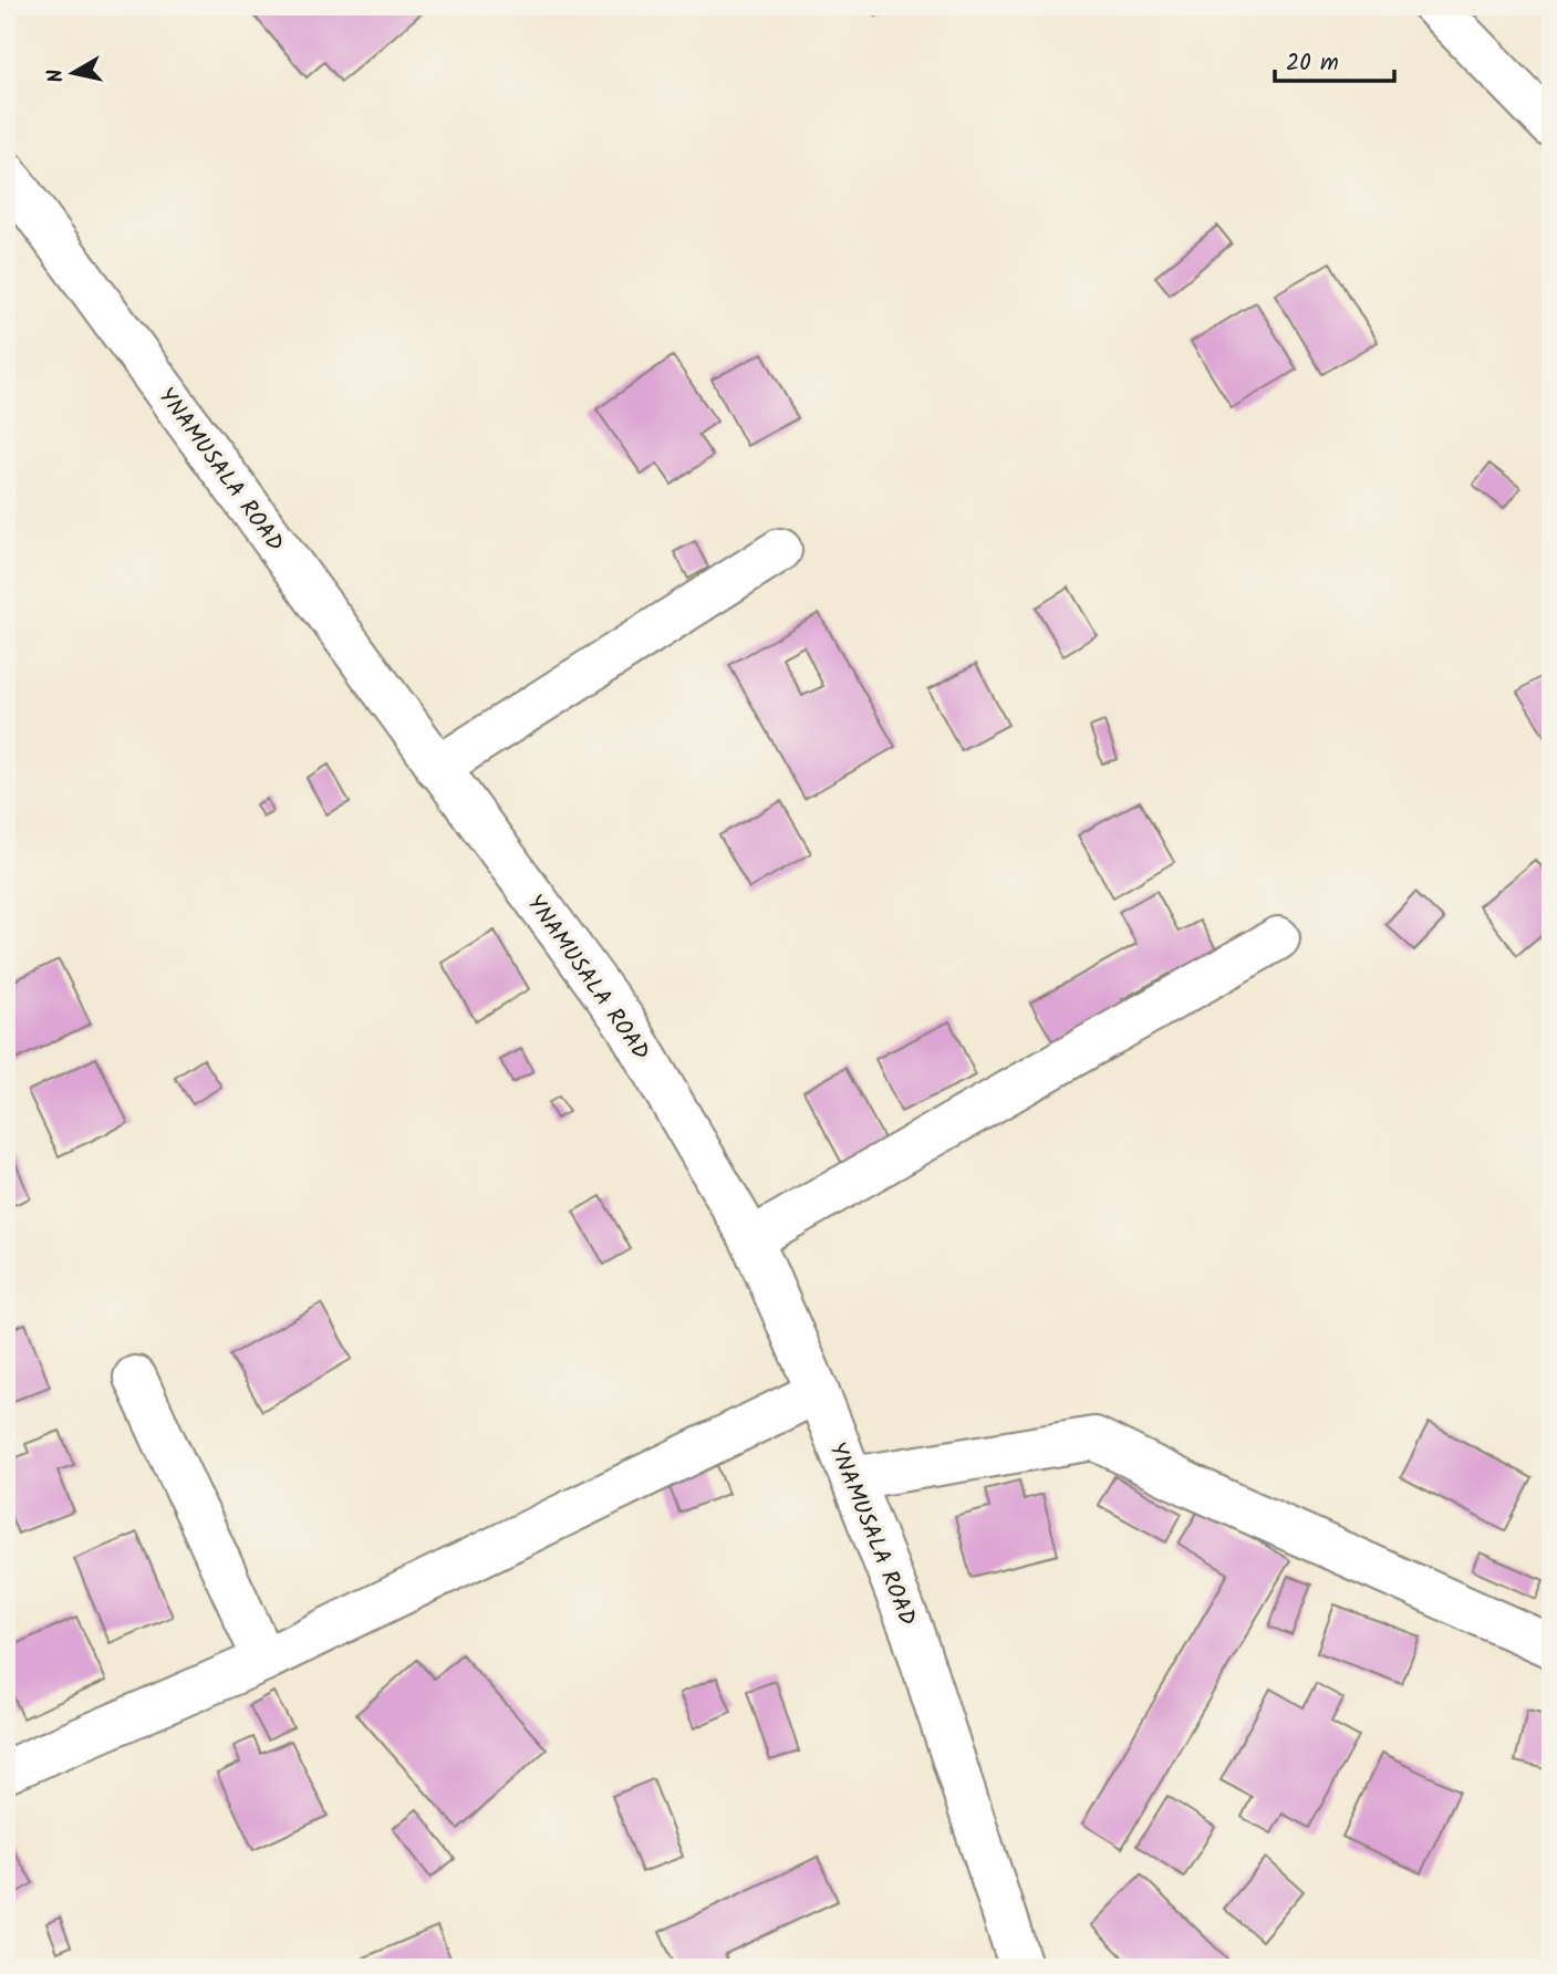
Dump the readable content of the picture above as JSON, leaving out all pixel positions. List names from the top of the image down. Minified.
{"streets":{"street":["YNAMUSALA ROAD"]},"scale_bar":"20 m","north":"left"}
